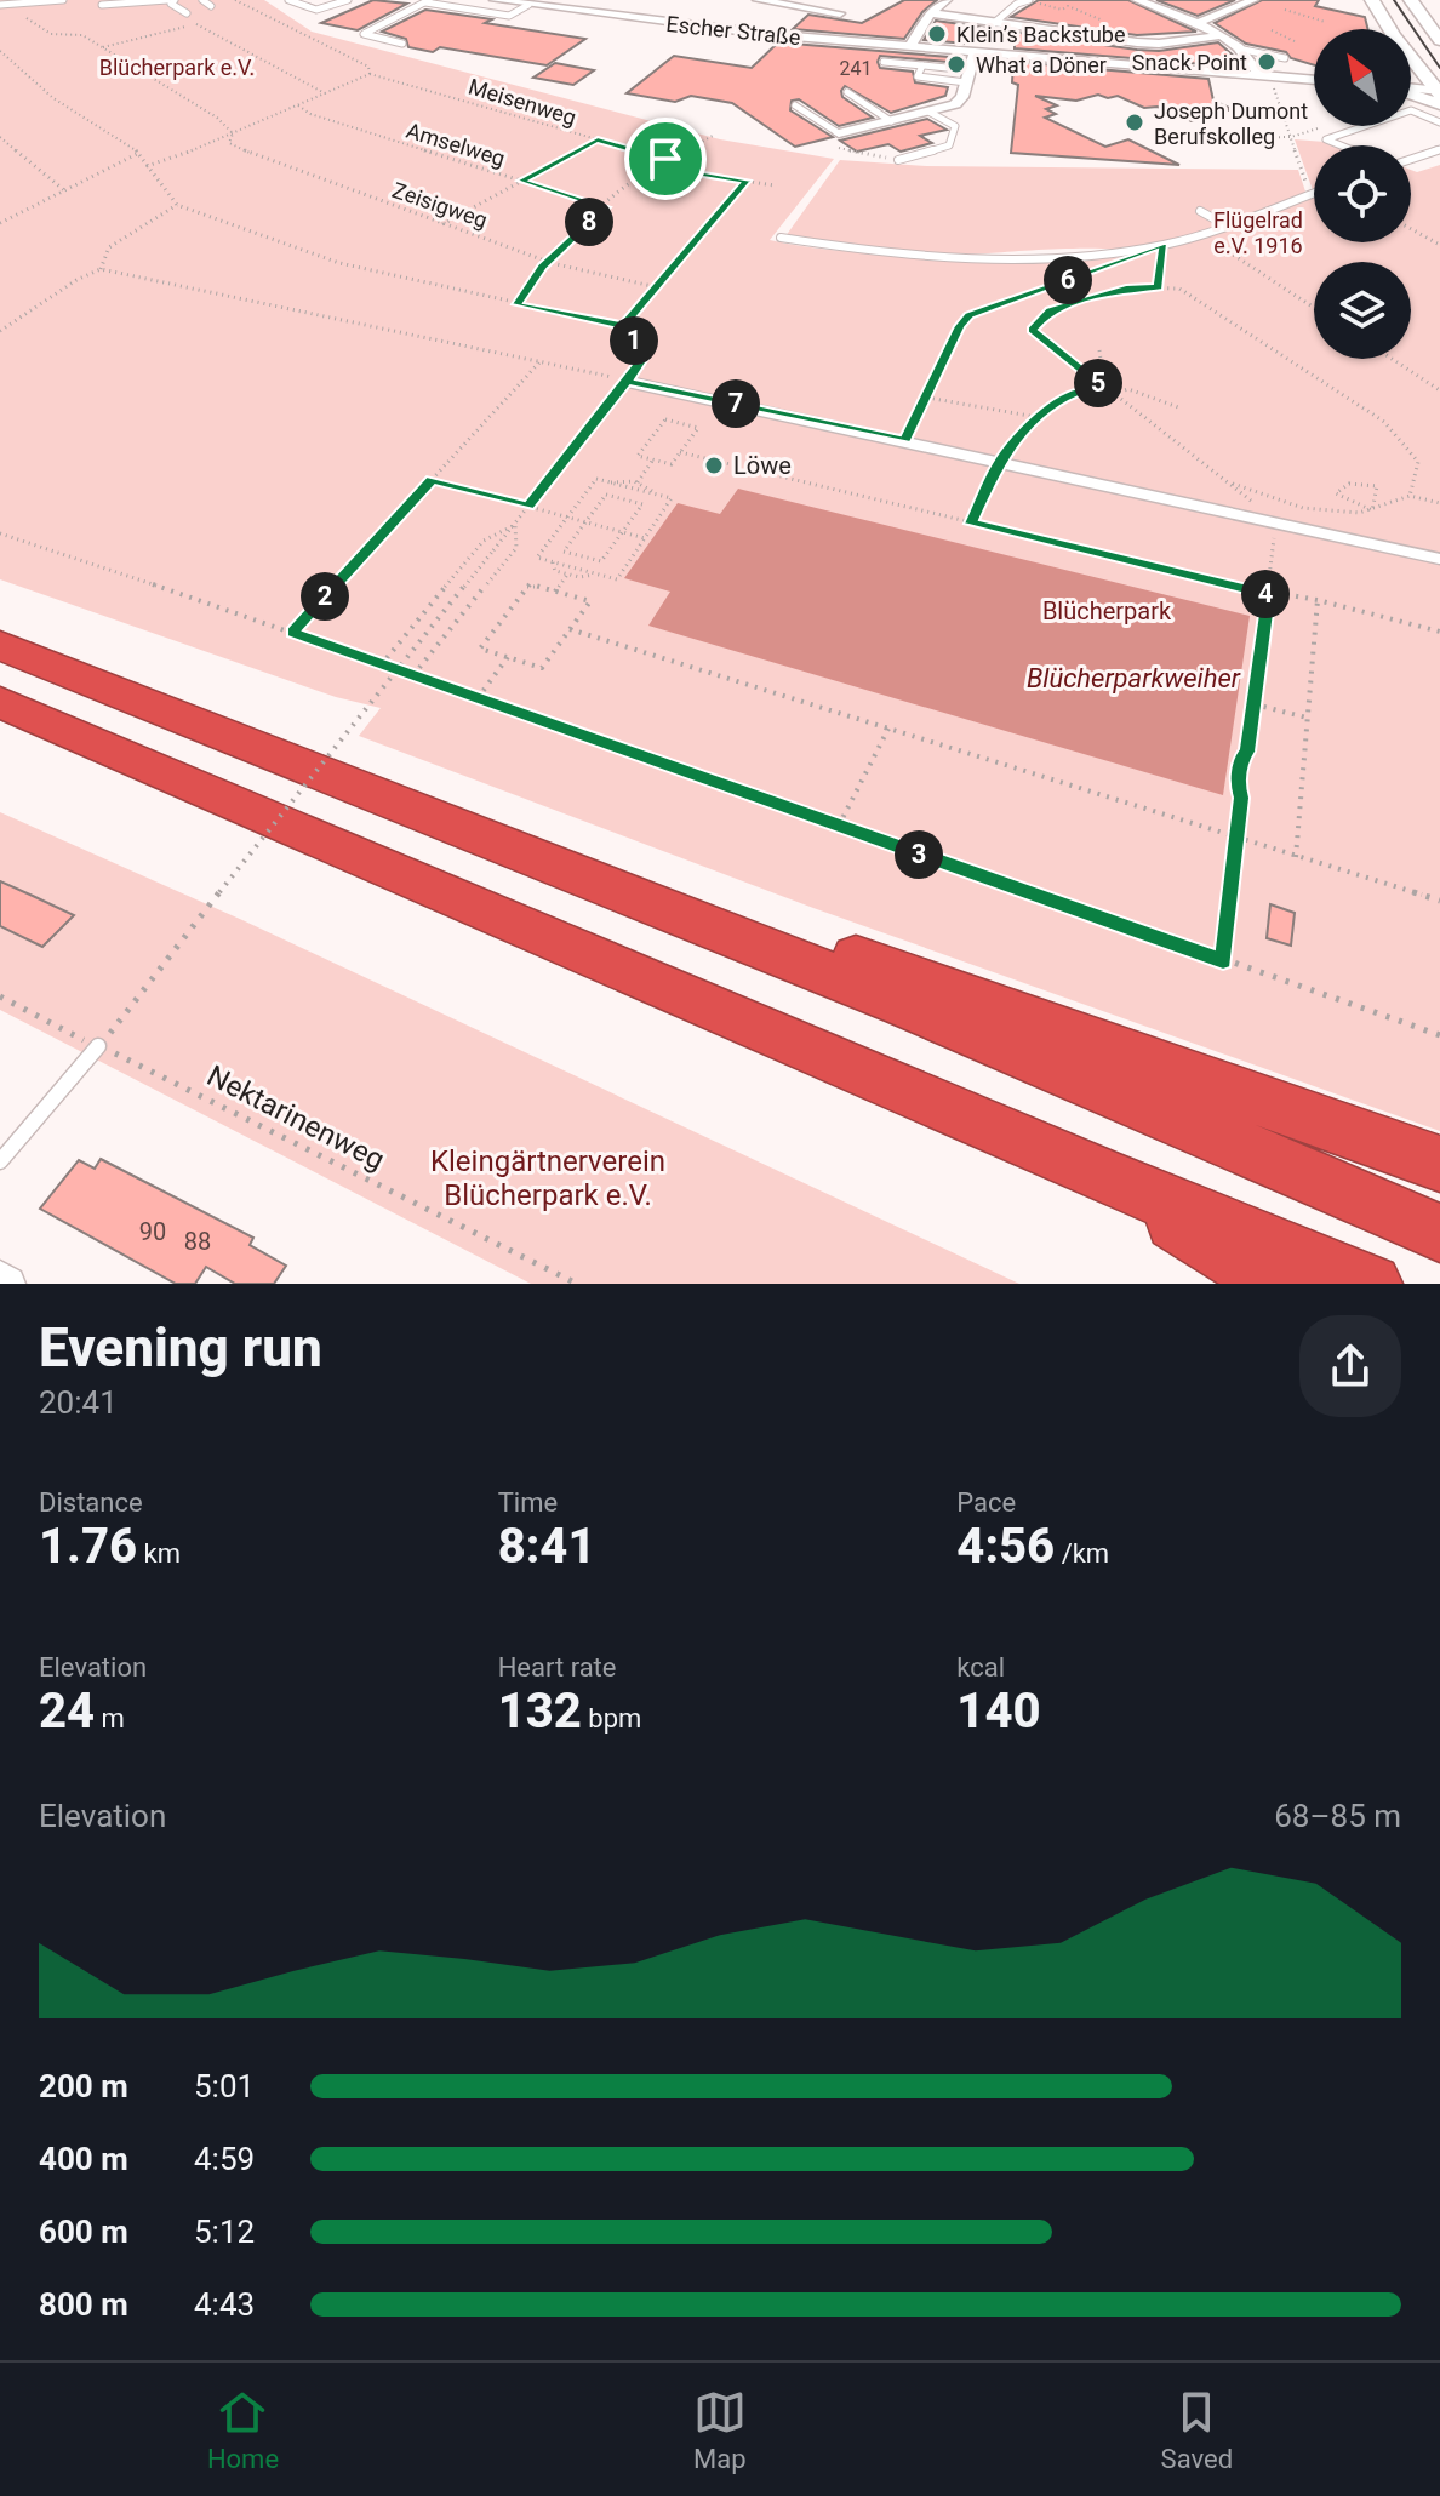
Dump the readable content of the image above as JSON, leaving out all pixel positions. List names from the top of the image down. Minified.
{"streets":{"street":["Escher Straße"],"path":["Meisenweg","Amselweg","Zeisigweg","Nektarinenweg"]},"water":["Blücherparkweiher"],"parks":["Blücherpark e.V.","Flügelrad e.V. 1916","Blücherpark","Kleingärtnerverein Blücherpark e.V."],"places":["Klein’s Backstube","Snack Point","What a Döner","Joseph Dumont Berufskolleg","Löwe"],"house_numbers":["241","90","88"],"north":"top left","page":{"pins":["8","6","1","5","7","4","2","3"],"heading":["Evening run","20:41"],"stats":[["Distance","1.76 km"],["Time","8:41"],["Pace","4:56 /km"],["Elevation","24 m"],["Heart rate","132 bpm"],["kcal","140"]],"chart":["Elevation","68–85 m"],"list":[{"name":"200 m","note":"5:01"},{"name":"400 m","note":"4:59"},{"name":"600 m","note":"5:12"},{"name":"800 m","note":"4:43"}],"tabs":["Home","Map","Saved"]}}
